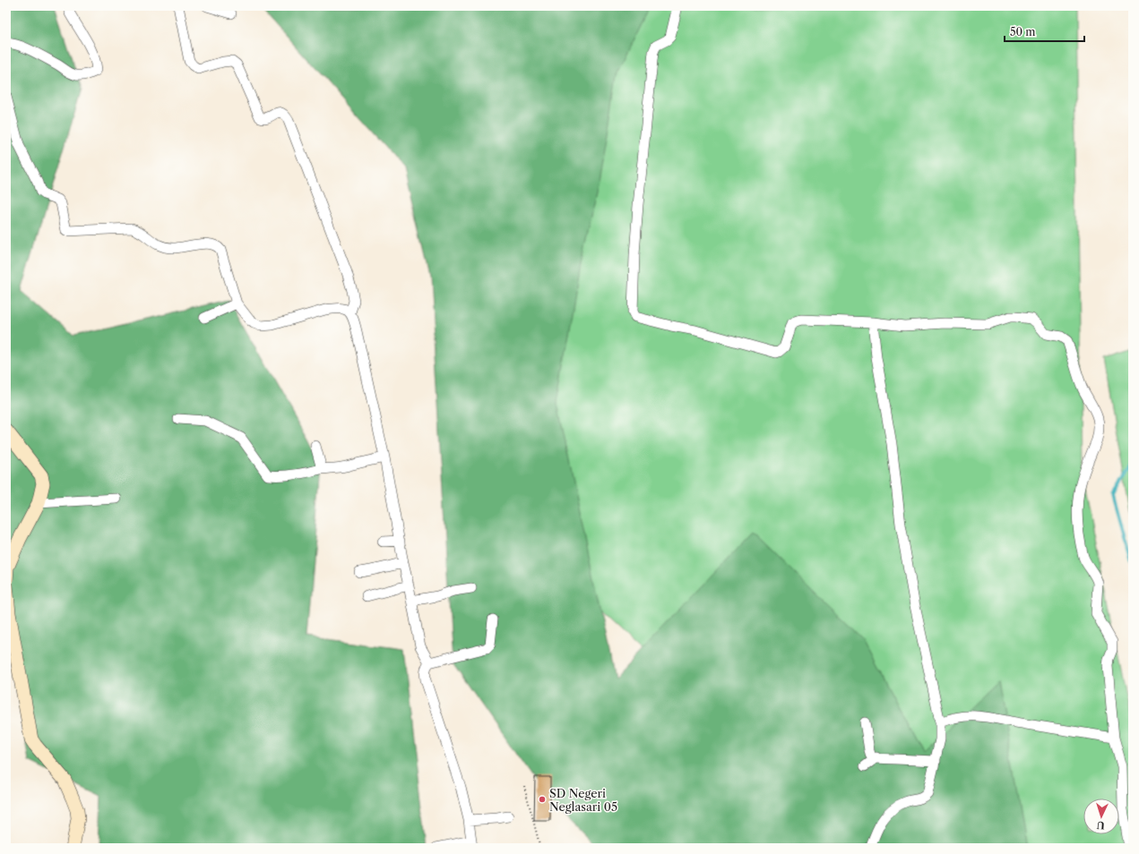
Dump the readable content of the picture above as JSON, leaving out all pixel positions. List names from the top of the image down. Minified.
{"places":["SD Negeri Neglasari 05"],"scale_bar":"50 m","north":"bottom"}
